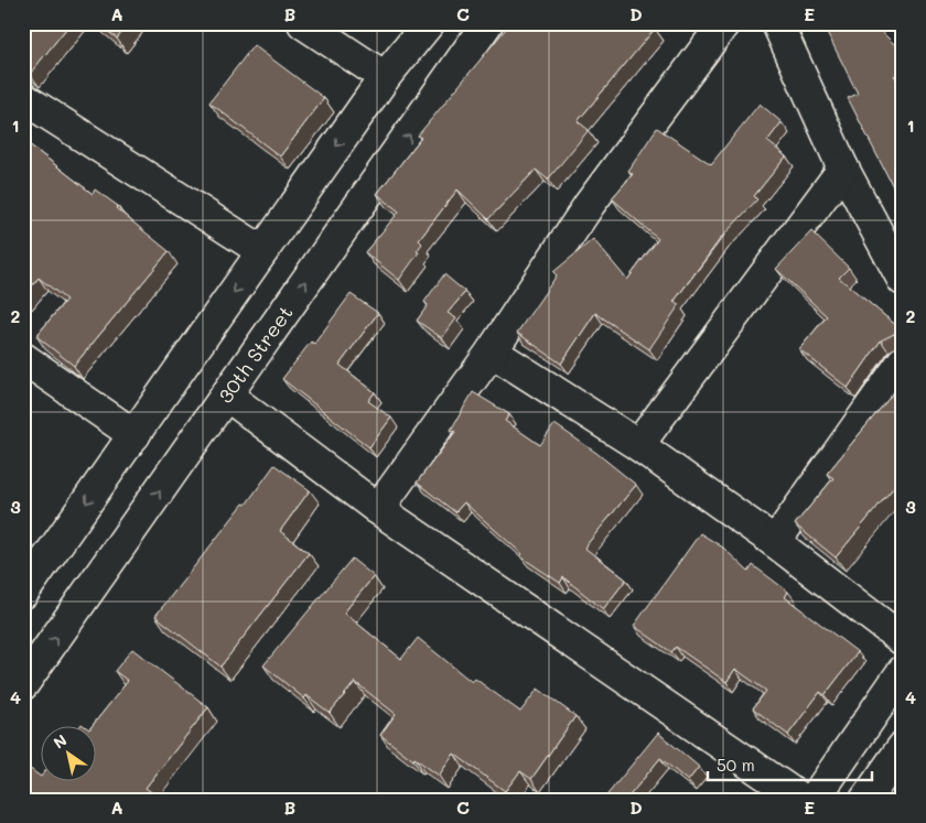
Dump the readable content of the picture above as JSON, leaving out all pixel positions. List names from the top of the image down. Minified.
{"streets":{"street":["30th Street"]},"scale_bar":"50 m","north":"top left","grid":{"columns":["A","B","C","D","E"],"rows":["1","2","3","4"]}}
